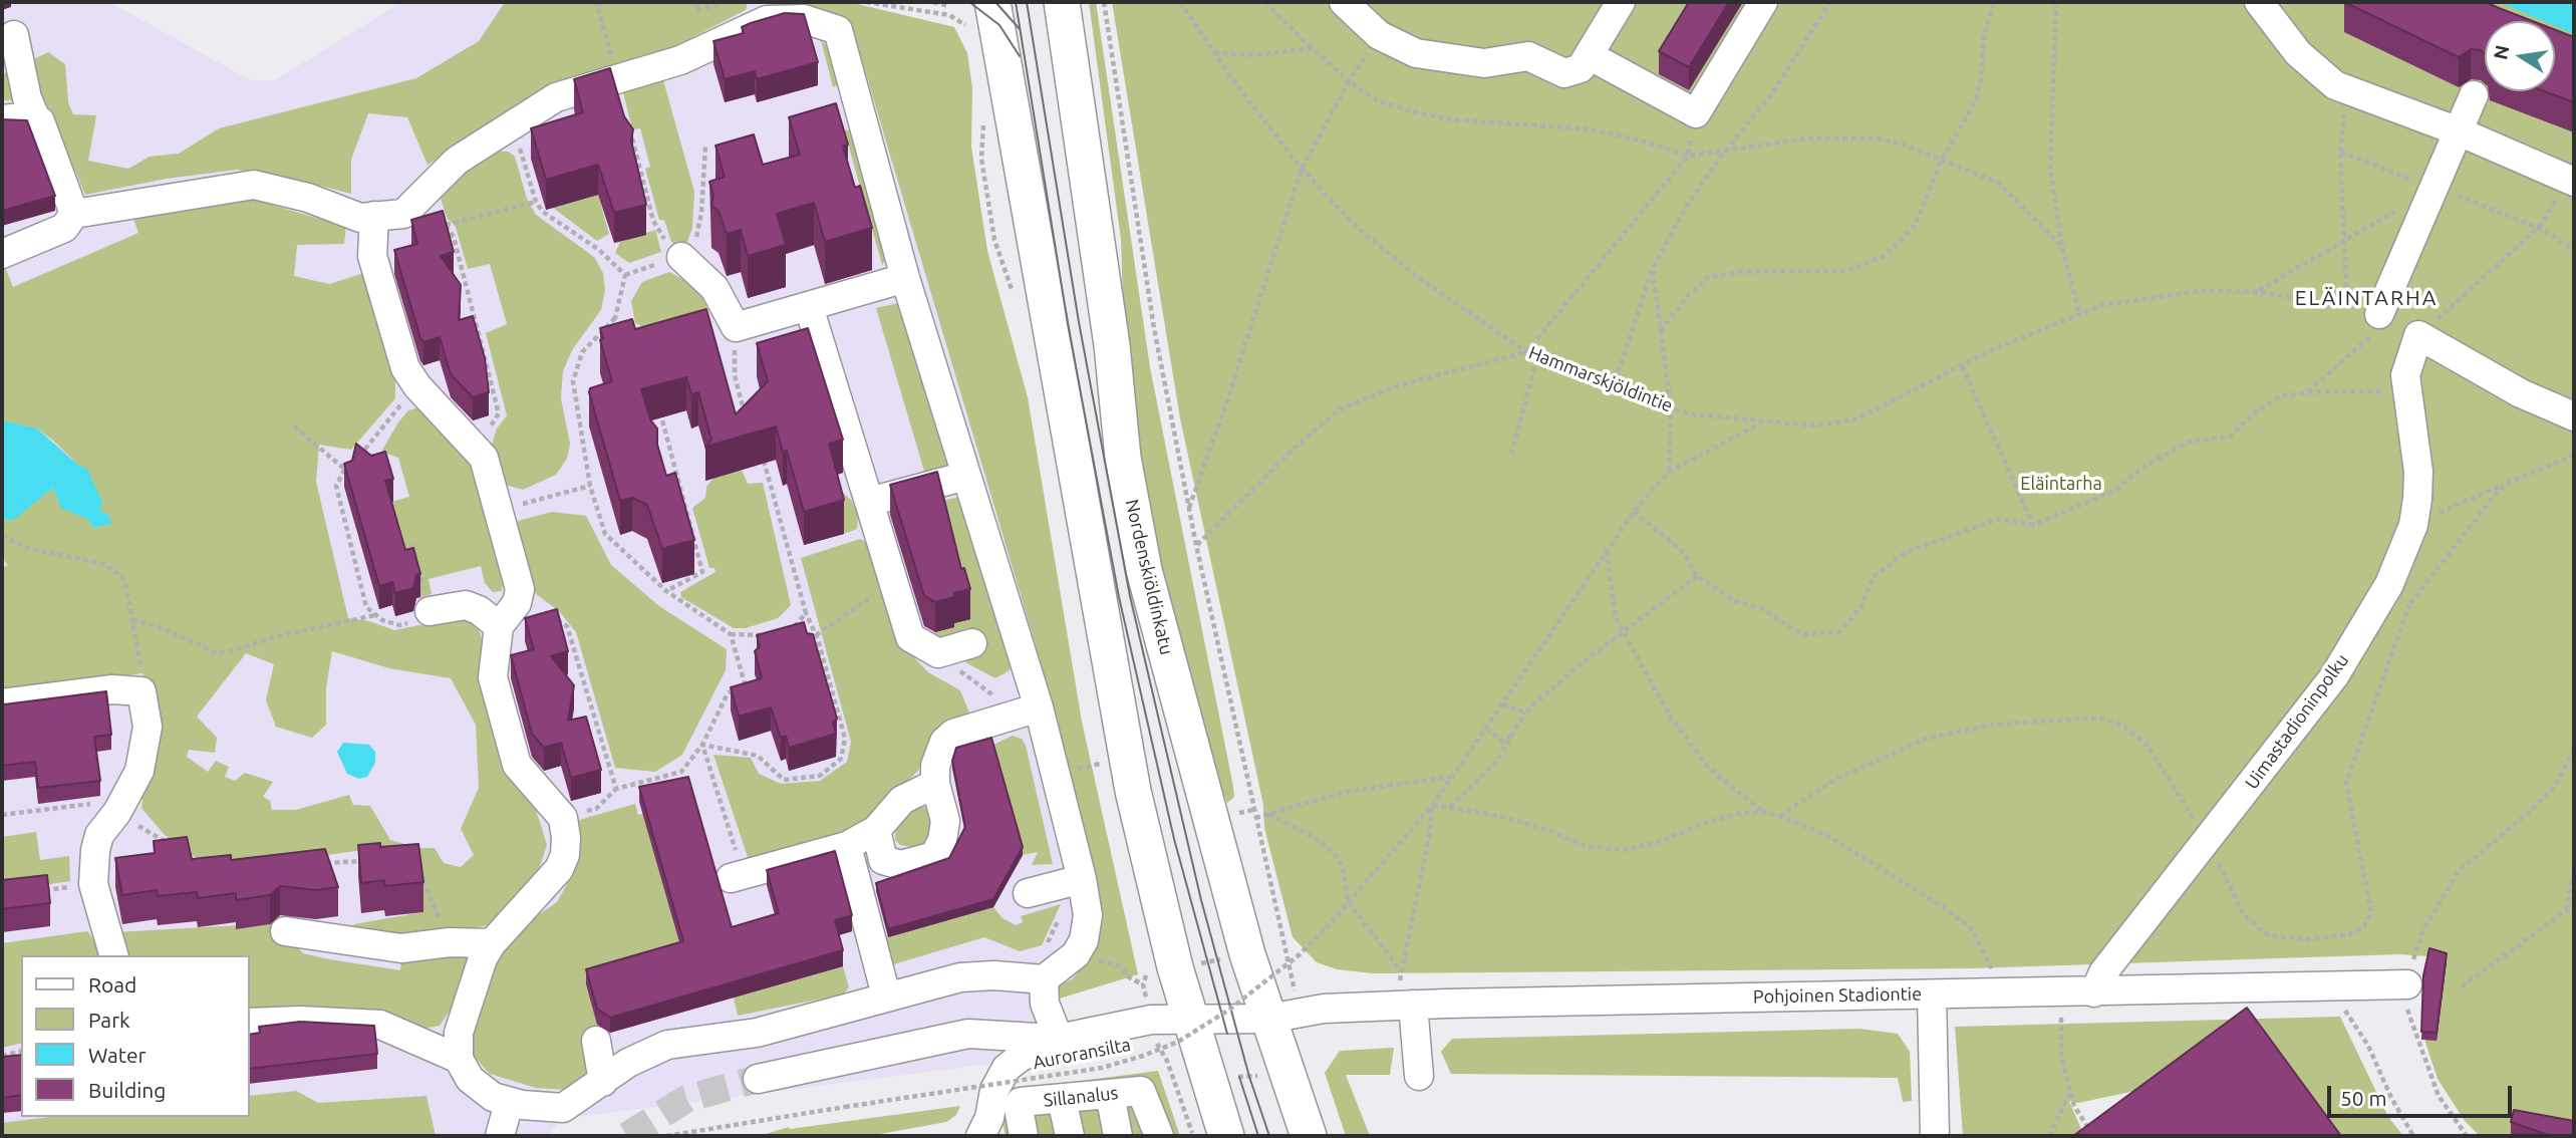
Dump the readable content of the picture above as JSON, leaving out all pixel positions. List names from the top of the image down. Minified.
{"streets":{"main road":["Nordenskiöldinkatu"],"street":["Uimastadioninpolku","Pohjoinen Stadiontie","Sillanalus"],"path":["Hammarskjöldintie","Auroransilta"]},"crossings":[["Nordenskiöldinkatu","Pohjoinen Stadiontie"],["Uimastadioninpolku","Pohjoinen Stadiontie"]],"districts":["ELÄINTARHA"],"parks":["Eläintarha"],"legend":["Road","Park","Water","Building"],"scale_bar":"50 m","north":"left"}
